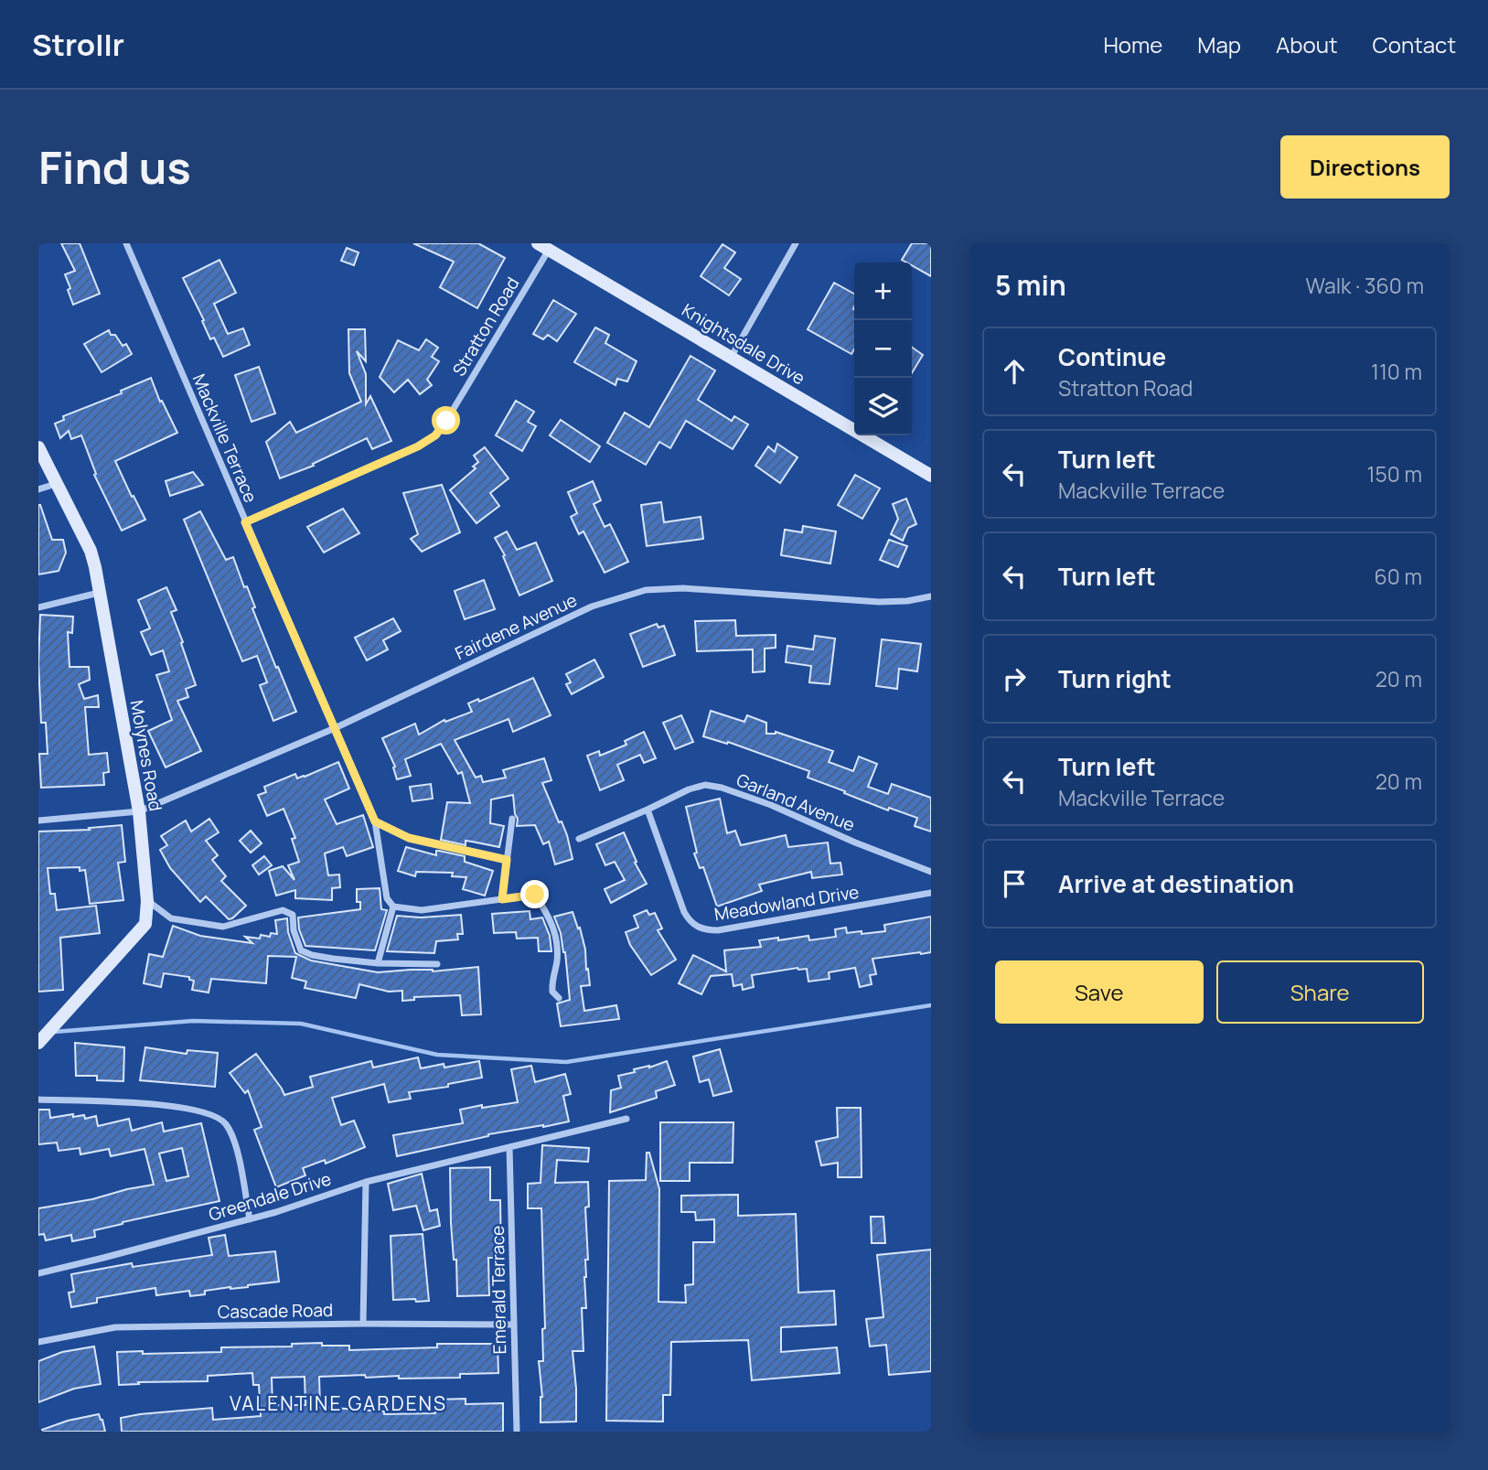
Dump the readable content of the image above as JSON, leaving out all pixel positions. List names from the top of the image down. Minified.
{"streets":{"main road":["Knightsdale Drive","Molynes Road"],"street":["Stratton Road","Mackville Terrace","Fairdene Avenue","Garland Avenue","Meadowland Drive","Greendale Drive","Emerald Terrace","Cascade Road"]},"crossings":[["Stratton Road","Knightsdale Drive"],["Stratton Road","Mackville Terrace"],["Mackville Terrace","Fairdene Avenue"],["Fairdene Avenue","Molynes Road"],["Garland Avenue","Meadowland Drive"],["Greendale Drive","Emerald Terrace"],["Emerald Terrace","Cascade Road"]],"districts":["VALENTINE GARDENS"],"page":{"header":"Strollr","nav":["Home","Map","About","Contact"],"buttons":["Directions",["Save","Share"]],"title":"Find us","heading":["5 min","Walk · 360 m"],"map_buttons":["+","−"],"list":[["Continue","Stratton Road","110 m"],["Turn left","Mackville Terrace","150 m"],["Turn left","60 m"],["Turn right","20 m"],["Turn left","Mackville Terrace","20 m"],"Arrive at destination"]}}
